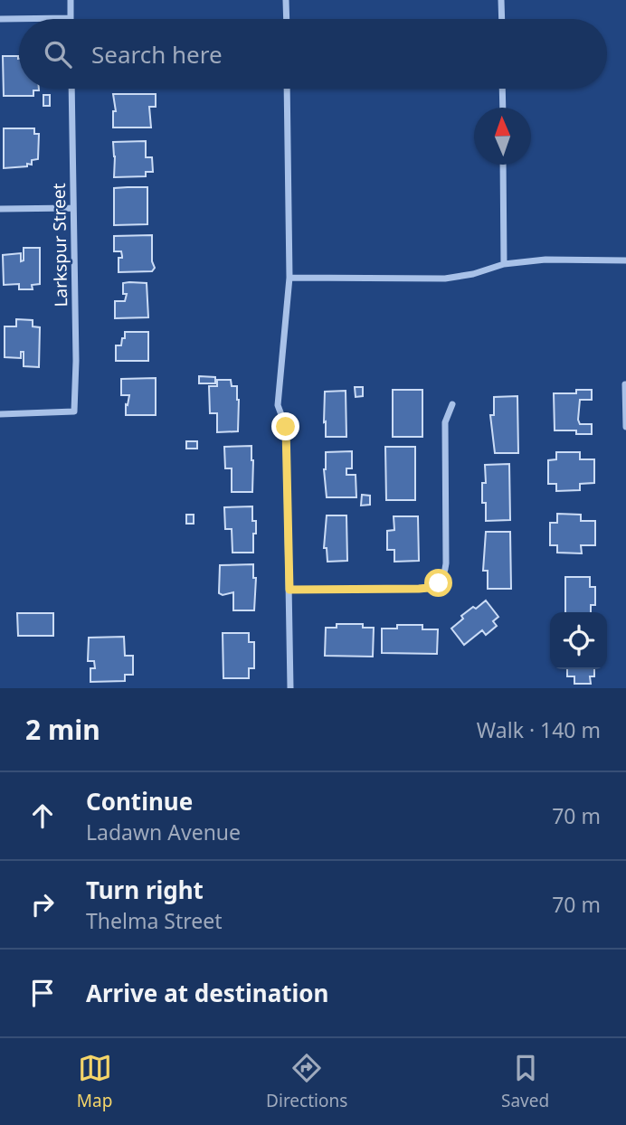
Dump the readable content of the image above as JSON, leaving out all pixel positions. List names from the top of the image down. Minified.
{"streets":{"street":["Larkspur Street"]},"north":"top","page":{"search":"Search here","heading":["2 min","Walk · 140 m"],"list":[["Continue","Ladawn Avenue","70 m"],["Turn right","Thelma Street","70 m"],"Arrive at destination"],"nav":["Map","Directions","Saved"]}}
